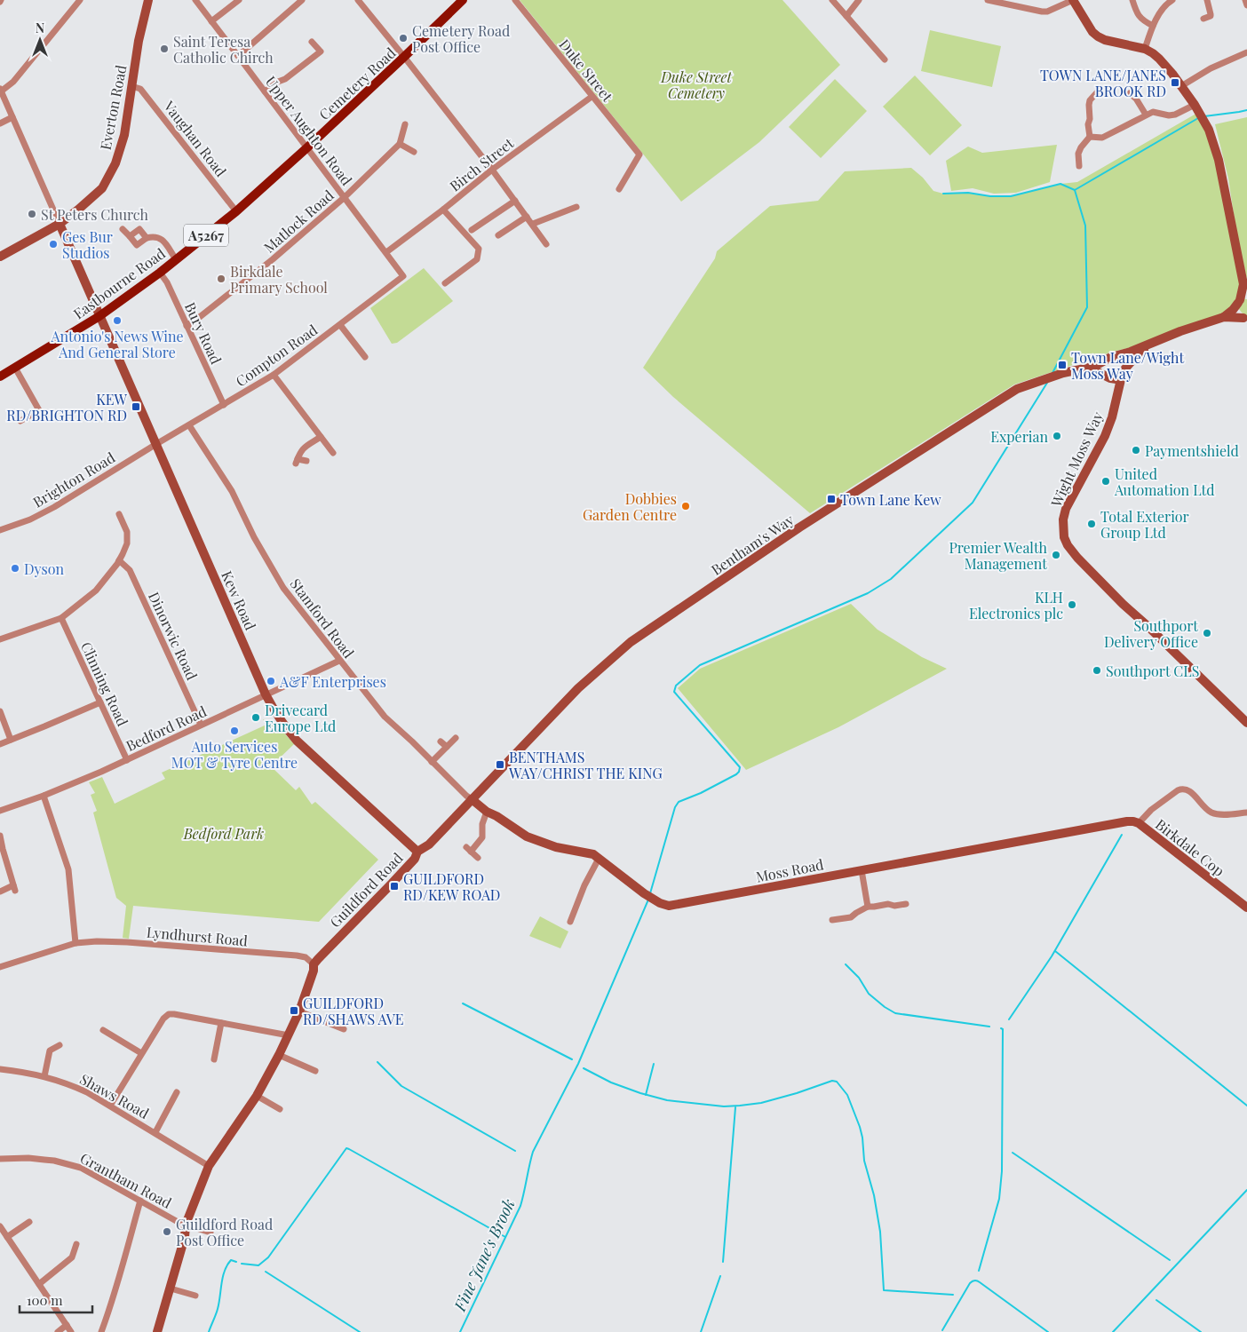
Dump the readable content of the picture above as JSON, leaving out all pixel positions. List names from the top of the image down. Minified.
{"streets":{"main road":["Cemetery Road","A5267","Eastbourne Road"],"street":["Duke Street","Everton Road","Upper Aughton Road","Vaughan Road","Birch Street","Matlock Road","Bury Road","Compton Road","Wight Moss Way","Brighton Road","Bentham's Way","Kew Road","Stamford Road","Dinorwic Road","Clinning Road","Bedford Road","Birkdale Cop","Moss Road","Guildford Road","Lyndhurst Road","Shaws Road","Grantham Road"]},"crossings":[["Duke Street","Birch Street"],["Cemetery Road","Upper Aughton Road"],["Cemetery Road","Eastbourne Road"],["Everton Road","Vaughan Road"],["Everton Road","Kew Road"],["Upper Aughton Road","Birch Street"],["Upper Aughton Road","Matlock Road"],["Upper Aughton Road","Eastbourne Road"],["Upper Aughton Road","Compton Road"],["Vaughan Road","Eastbourne Road"],["Matlock Road","Bury Road"],["Eastbourne Road","Bury Road"],["Eastbourne Road","Kew Road"],["Bury Road","Compton Road"],["Compton Road","Brighton Road"],["Compton Road","Kew Road"],["Compton Road","Stamford Road"],["Wight Moss Way","Bentham's Way"],["Brighton Road","Kew Road"],["Bentham's Way","Stamford Road"],["Bentham's Way","Moss Road"],["Bentham's Way","Guildford Road"],["Kew Road","Bedford Road"],["Kew Road","Guildford Road"],["Stamford Road","Bedford Road"],["Stamford Road","Moss Road"],["Stamford Road","Guildford Road"],["Dinorwic Road","Bedford Road"],["Clinning Road","Bedford Road"],["Birkdale Cop","Moss Road"],["Moss Road","Guildford Road"],["Guildford Road","Lyndhurst Road"],["Guildford Road","Shaws Road"],["Guildford Road","Grantham Road"]],"water":["Fine Jane's Brook"],"parks":["Duke Street Cemetery","Bedford Park"],"places":{"other":["Cemetery Road Post Office","Saint Teresa Catholic Chirch","St Peters Church","Ges Bur Studios","Birkdale Primary School","Antonio's News Wine And General Store","Experian","Paymentshield","United Automation Ltd","Dobbies Garden Centre","Total Exterior Group Ltd","Premier Wealth Management","Dyson","KLH Electronics plc","Southport Delivery Office","Southport CLS","A&F Enterprises","Drivecard Europe Ltd","Auto Services MOT & Tyre Centre","Guildford Road Post Office"],"transit":["TOWN LANE/JANES BROOK RD","Town Lane/Wight Moss Way","KEW RD/BRIGHTON RD","Town Lane Kew","BENTHAMS WAY/CHRIST THE KING","GUILDFORD RD/KEW ROAD","GUILDFORD RD/SHAWS AVE"]},"scale_bar":"100 m","north":"top"}
